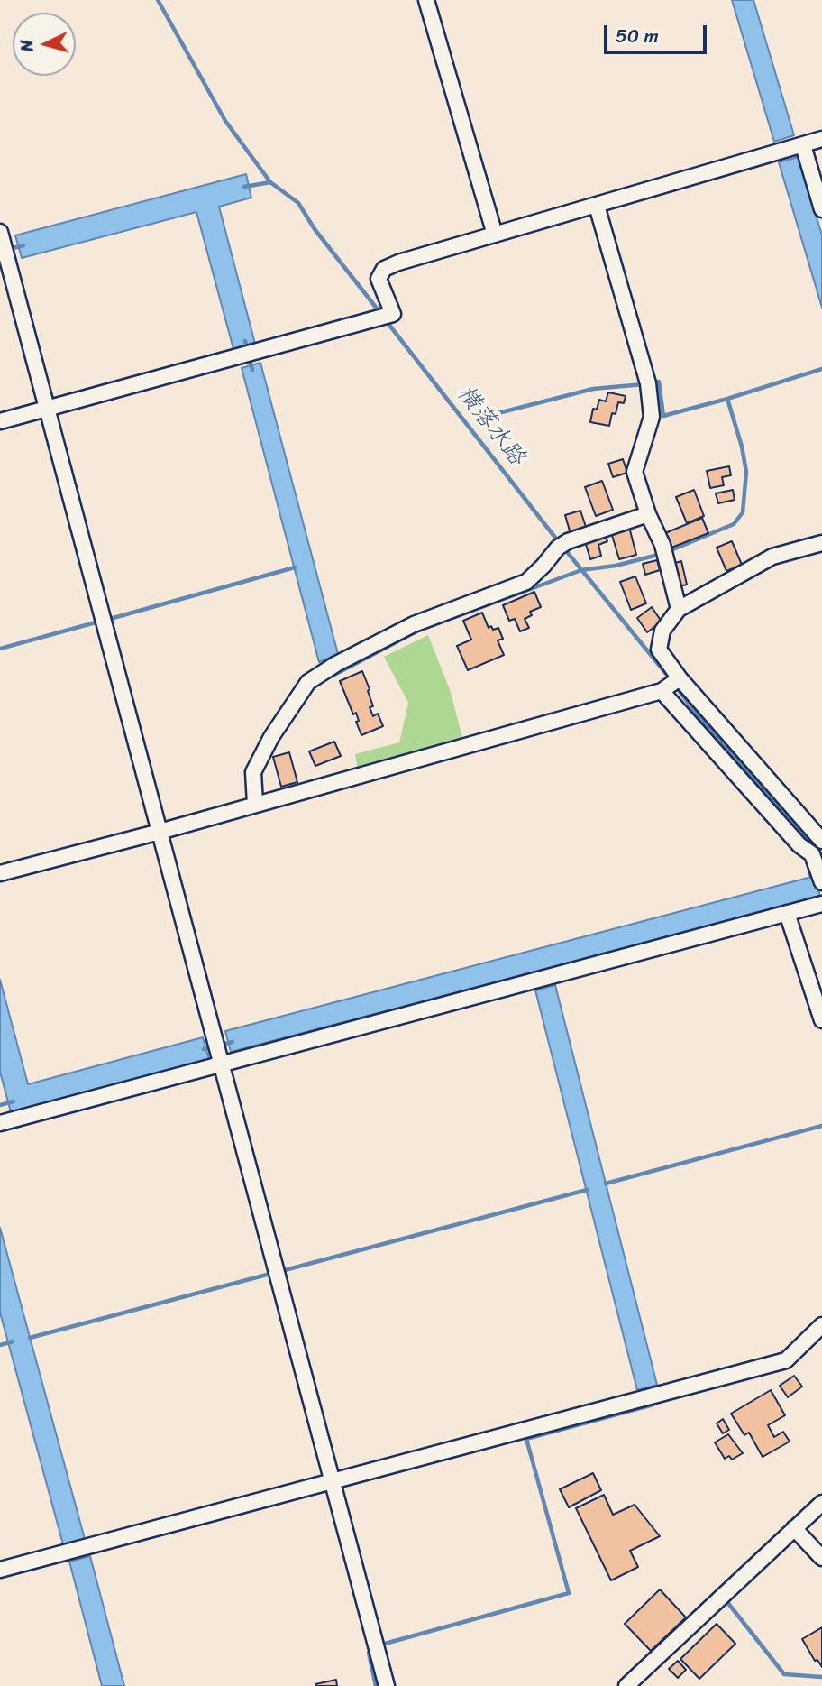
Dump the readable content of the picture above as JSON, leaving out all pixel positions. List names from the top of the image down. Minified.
{"water":["横落水路"],"scale_bar":"50 m","north":"left"}
